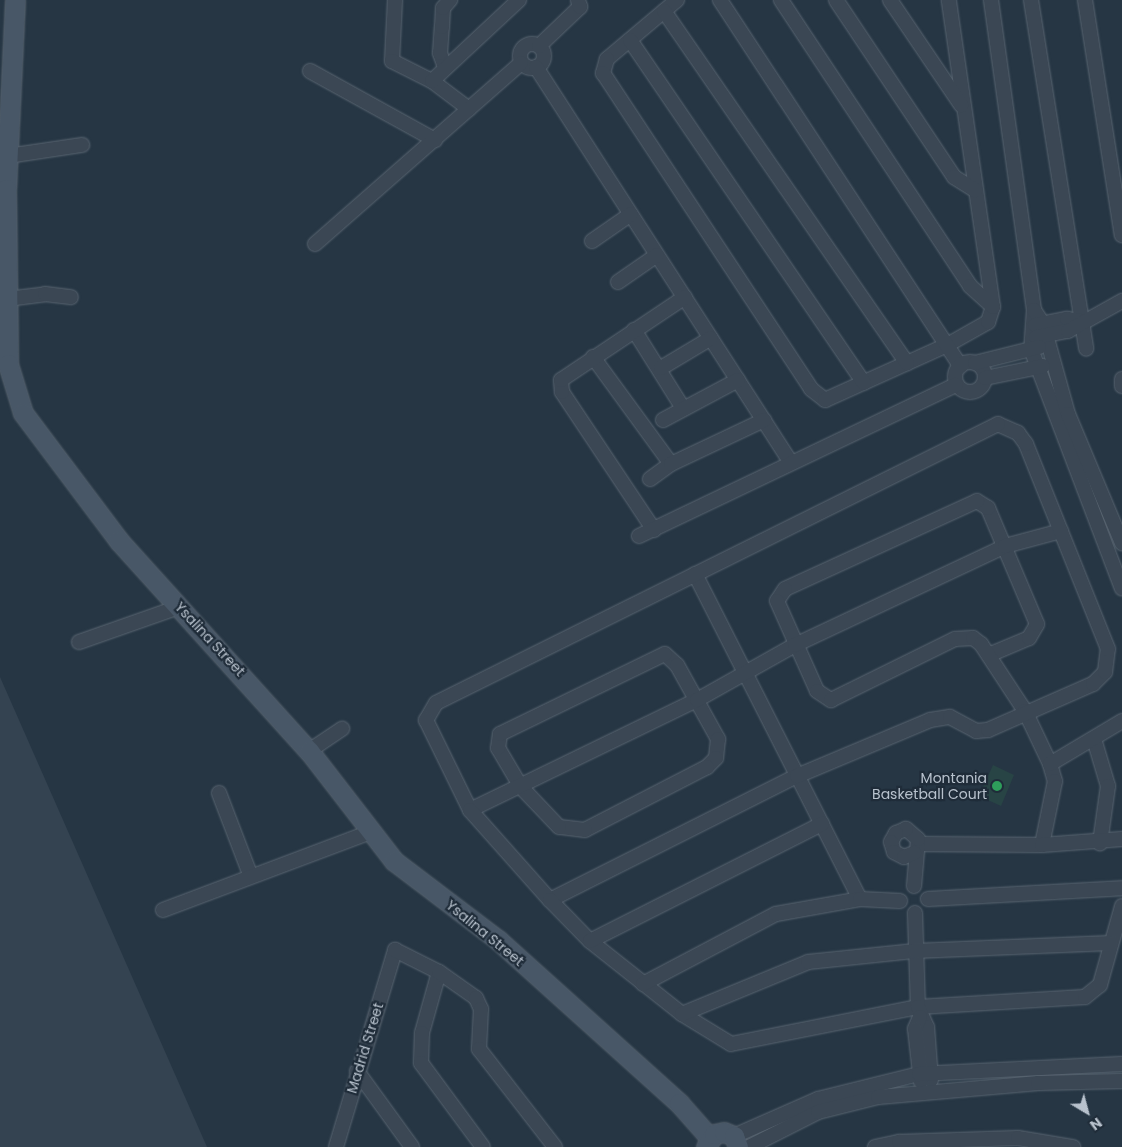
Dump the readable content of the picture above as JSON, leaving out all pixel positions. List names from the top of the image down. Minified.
{"streets":{"street":["Ysalina Street","Madrid Street"]},"places":["Montania Basketball Court"],"north":"bottom right"}
